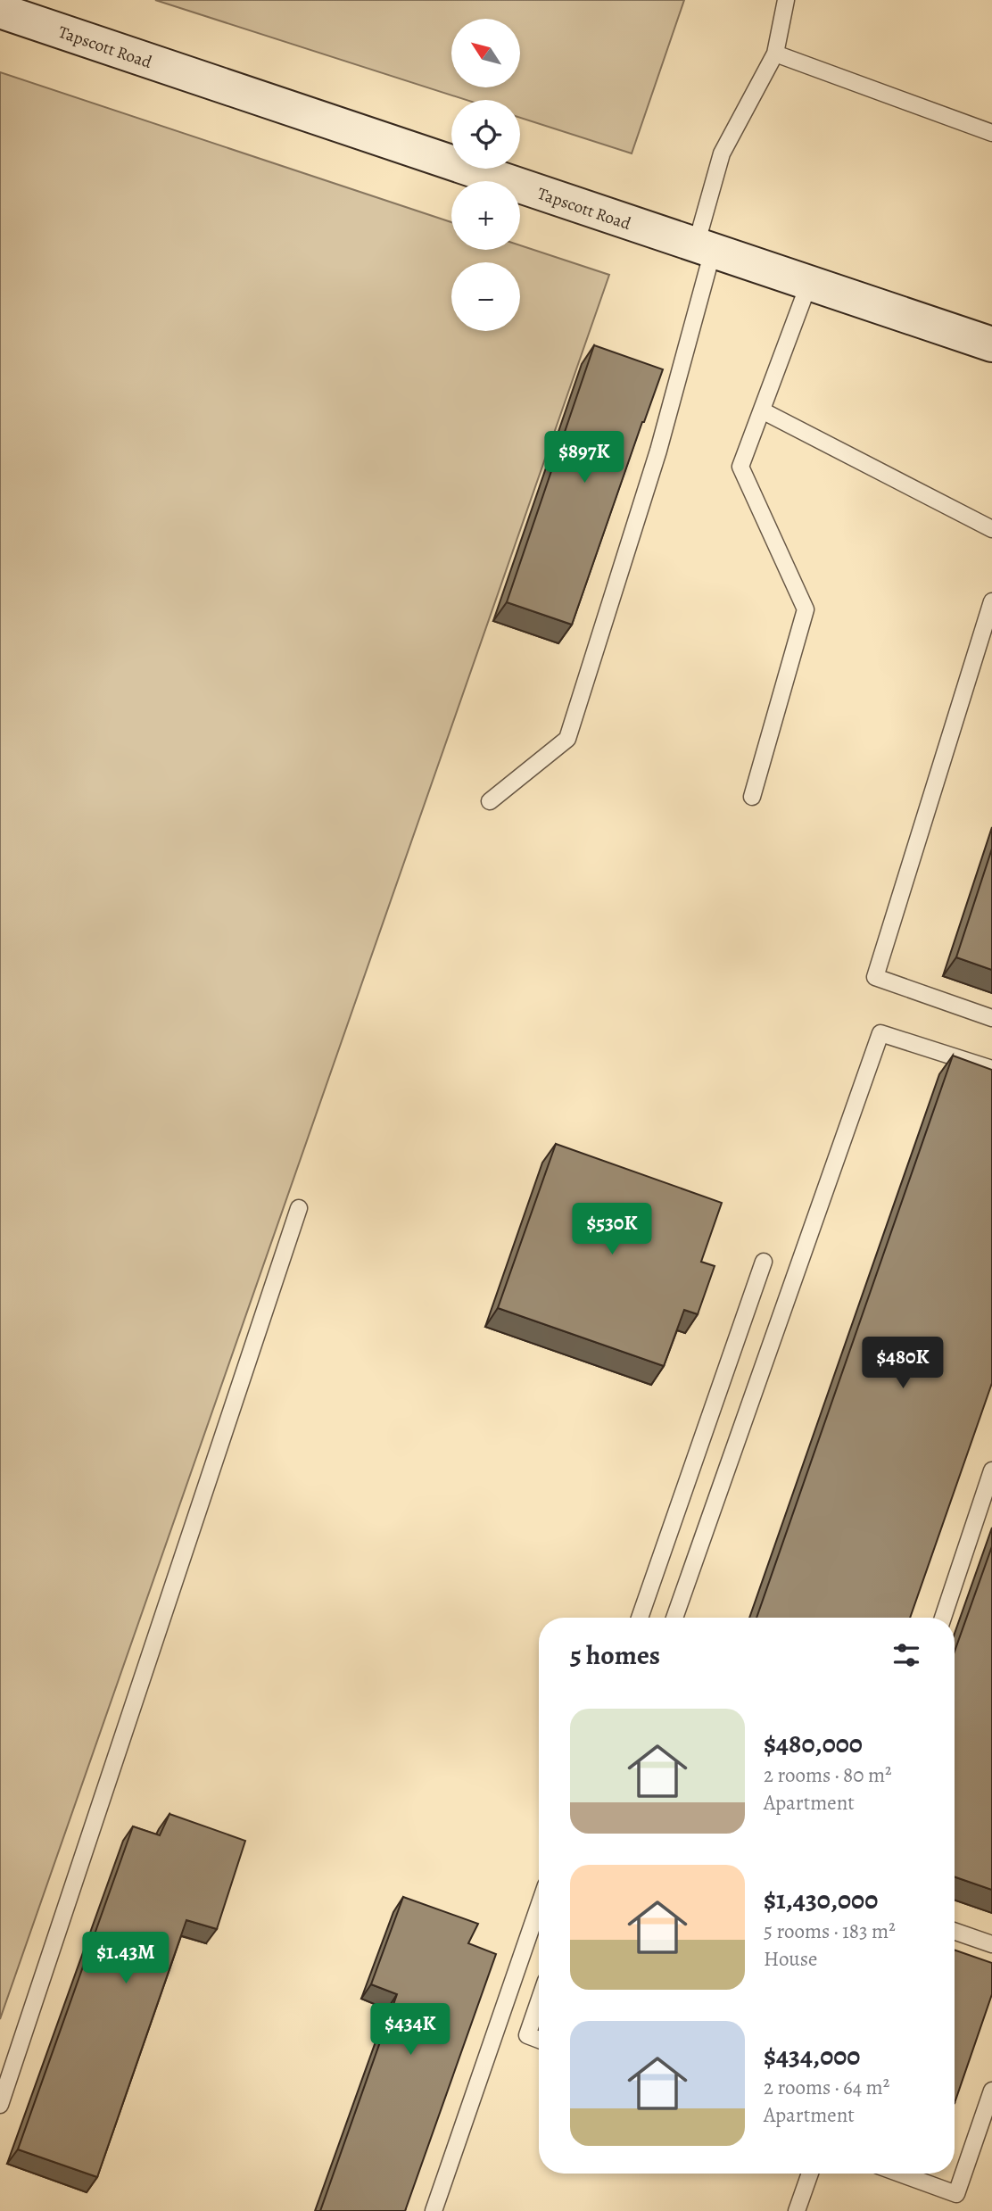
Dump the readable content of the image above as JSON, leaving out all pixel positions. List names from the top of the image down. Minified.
{"streets":{"street":["Tapscott Road"]},"north":"top left","page":{"map_buttons":["+","−"],"price":["$897K","$530K","$480K","$1.43M","$434K"],"heading":"5 homes","list":[{"name":"$480,000","note":"2 rooms · 80 m² · Apartment"},{"name":"$1,430,000","note":"5 rooms · 183 m² · House"},{"name":"$434,000","note":"2 rooms · 64 m² · Apartment"}]}}
